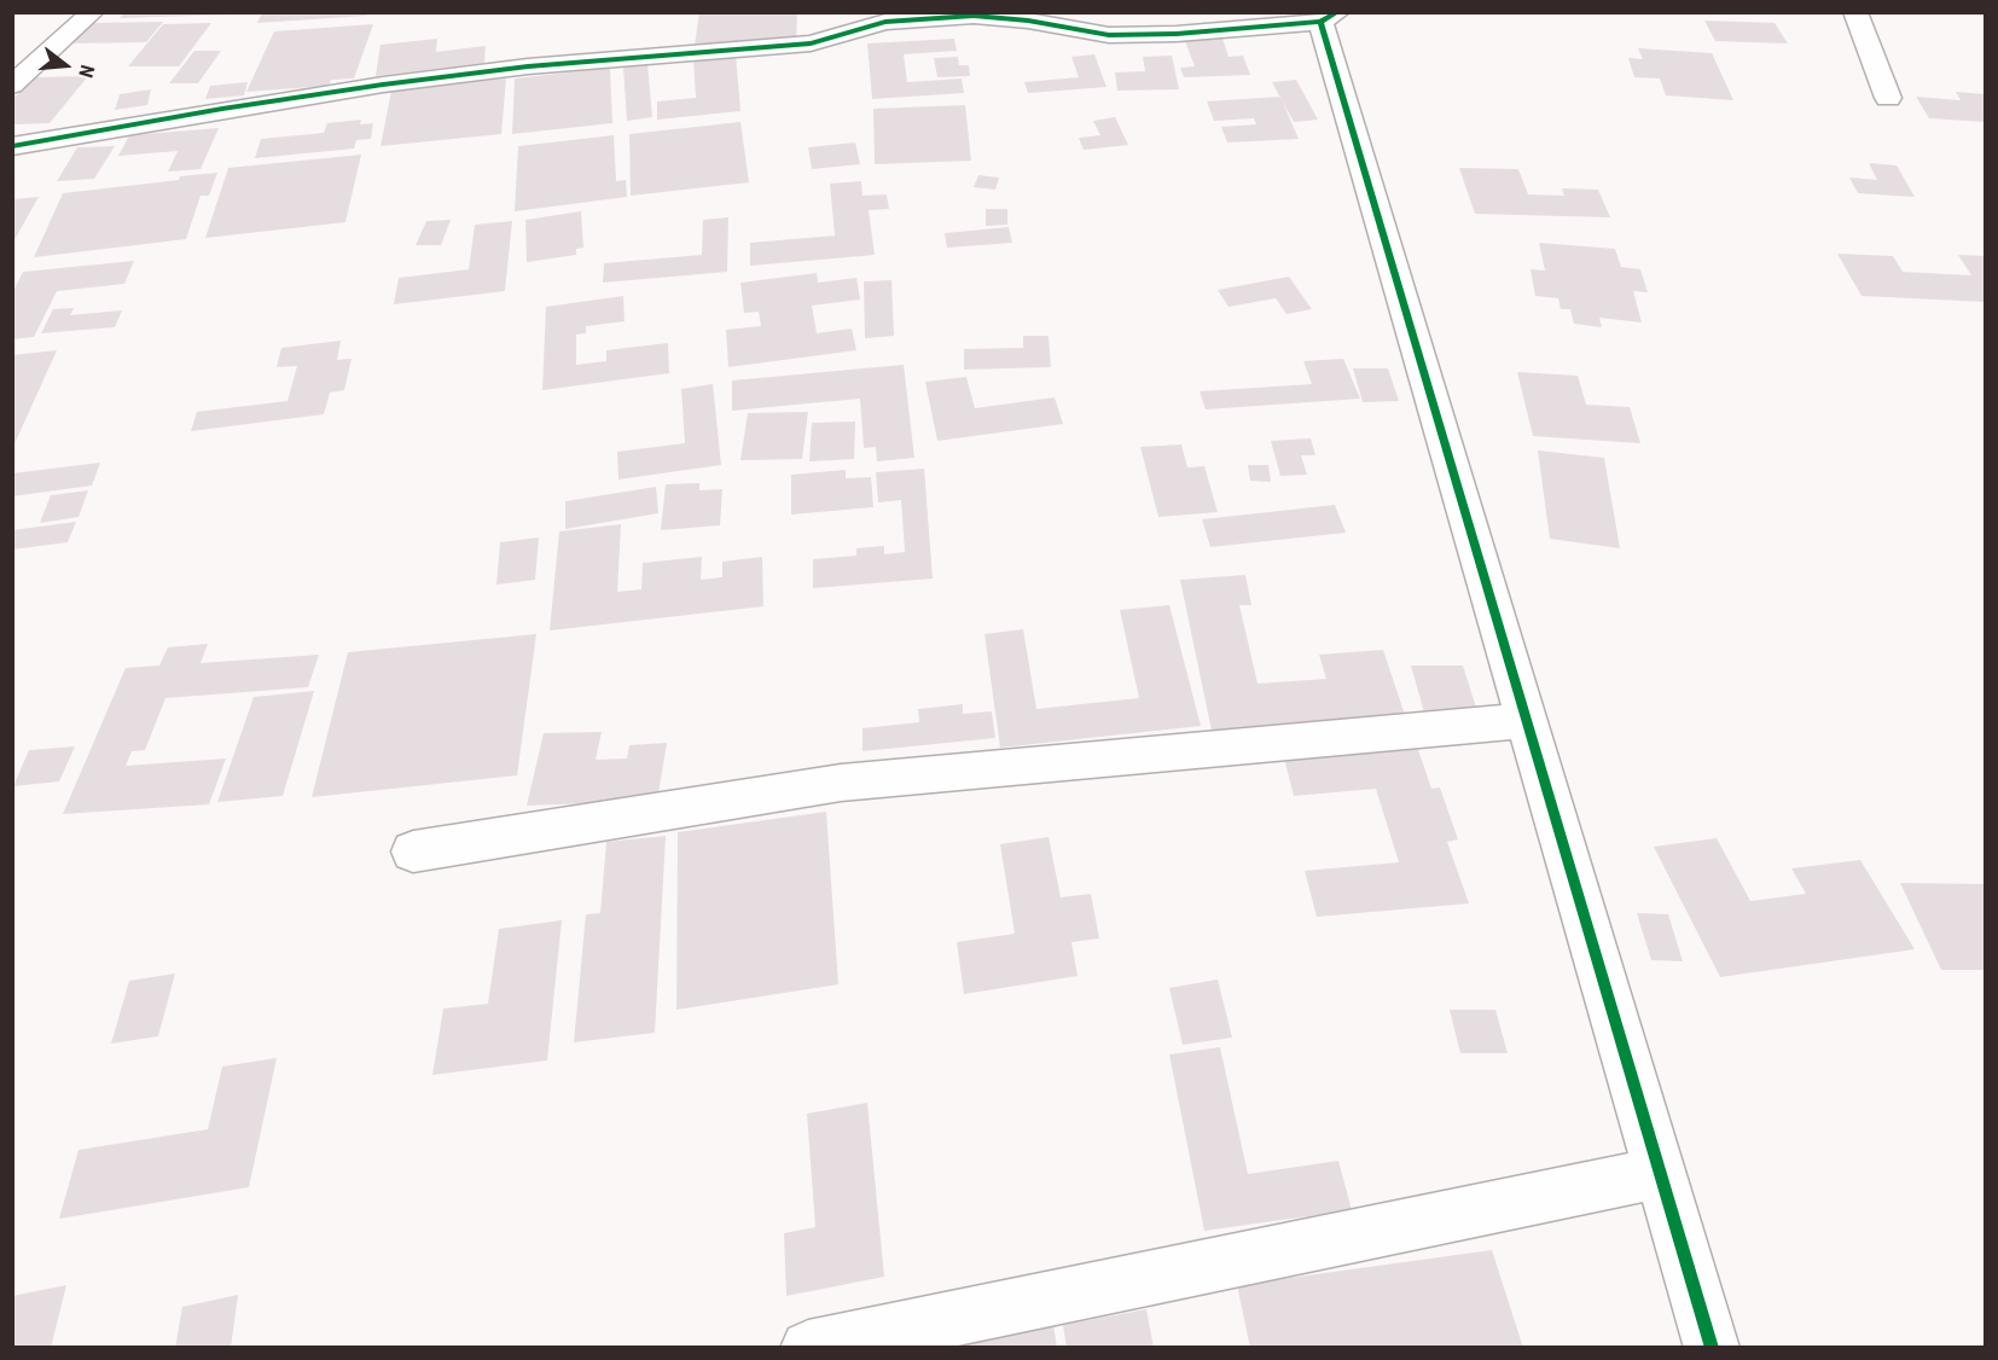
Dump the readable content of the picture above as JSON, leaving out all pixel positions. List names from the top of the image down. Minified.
{"north":"right"}
